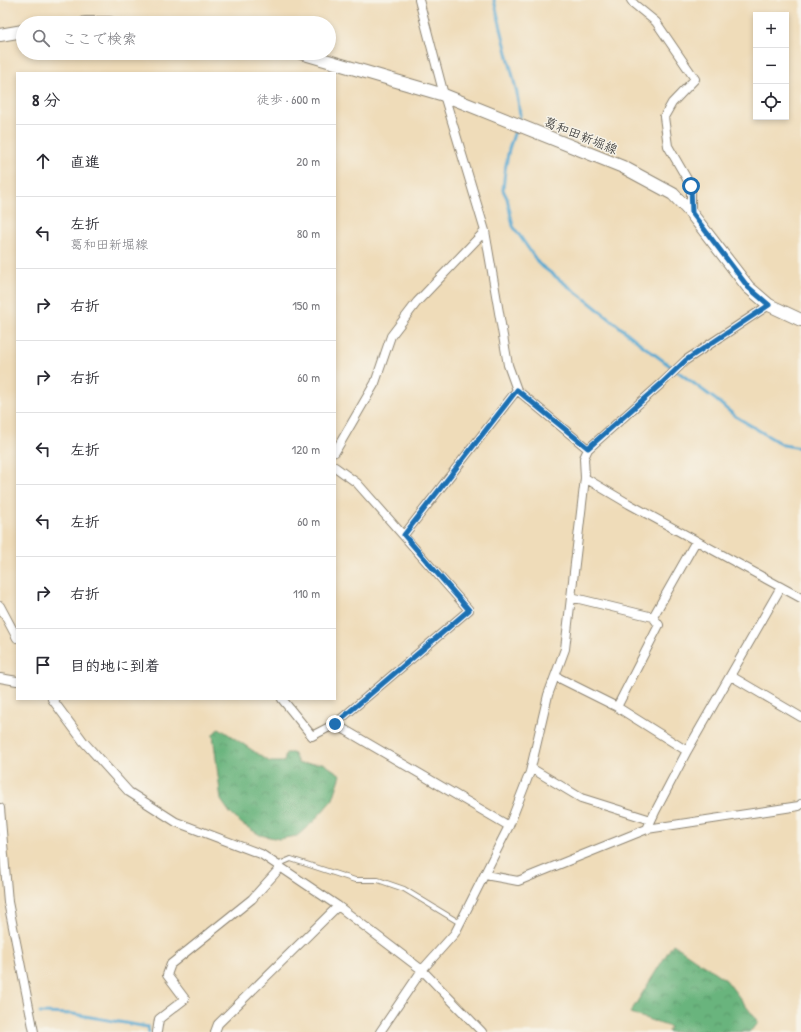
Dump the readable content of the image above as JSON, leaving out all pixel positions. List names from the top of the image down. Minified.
{"streets":{"main road":["葛和田新堀線"]},"page":{"map_buttons":["+","−"],"search":"ここで検索","heading":["8 分","徒歩 · 600 m"],"list":[["直進","20 m"],["左折","葛和田新堀線","80 m"],["右折","150 m"],["右折","60 m"],["左折","120 m"],["左折","60 m"],["右折","110 m"],"目的地に到着"]}}
